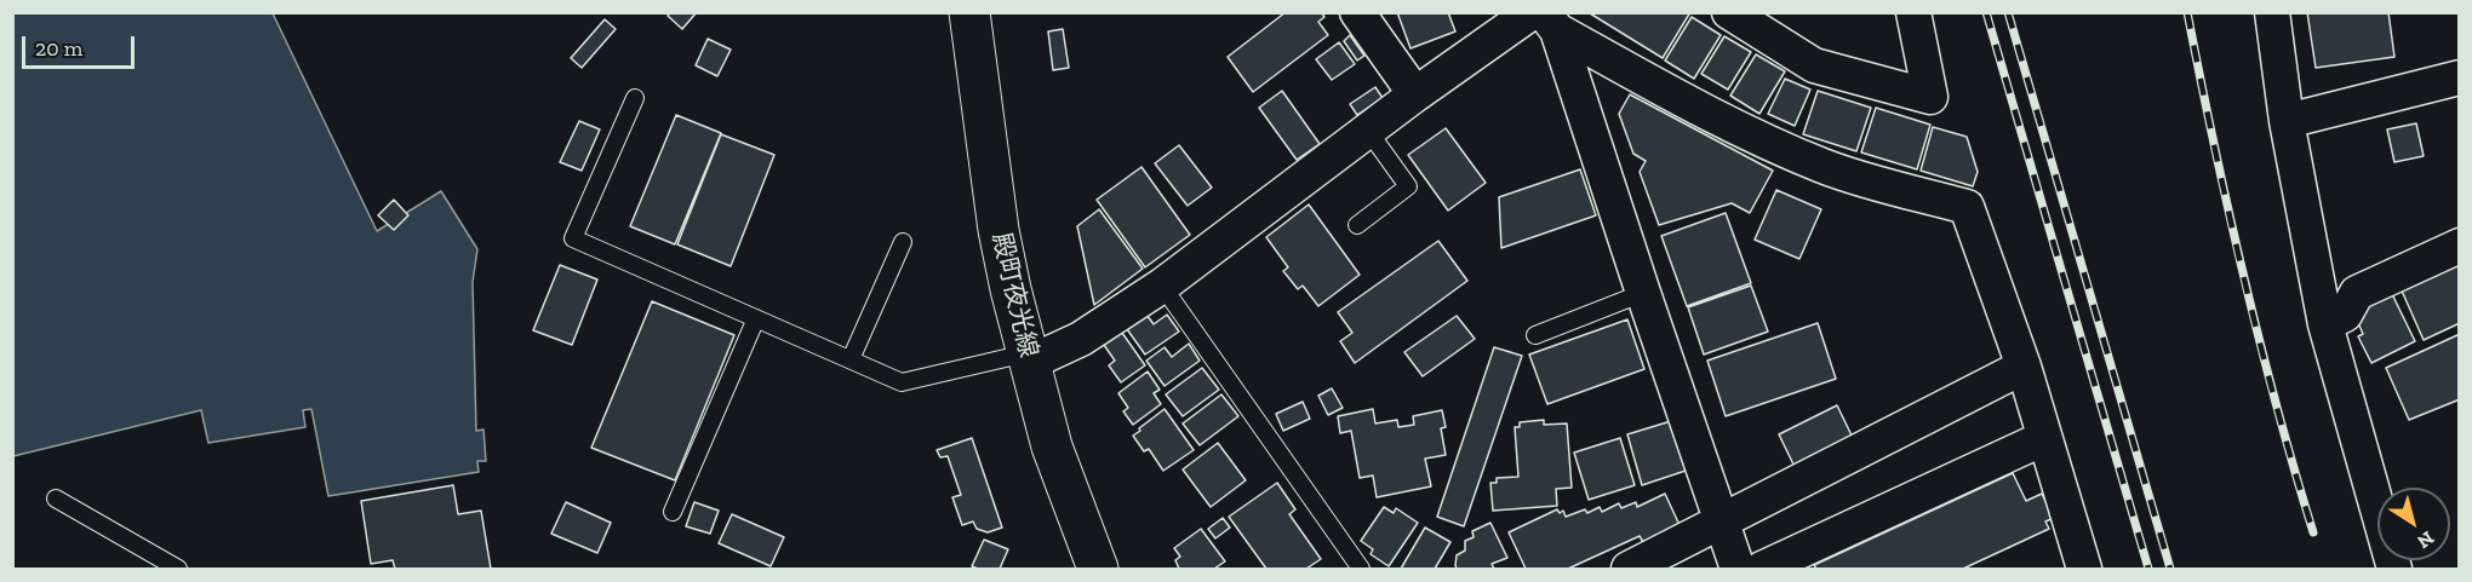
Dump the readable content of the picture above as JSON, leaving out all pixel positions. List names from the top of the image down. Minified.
{"streets":{"street":["殿町夜光線"]},"scale_bar":"20 m","north":"bottom right"}
